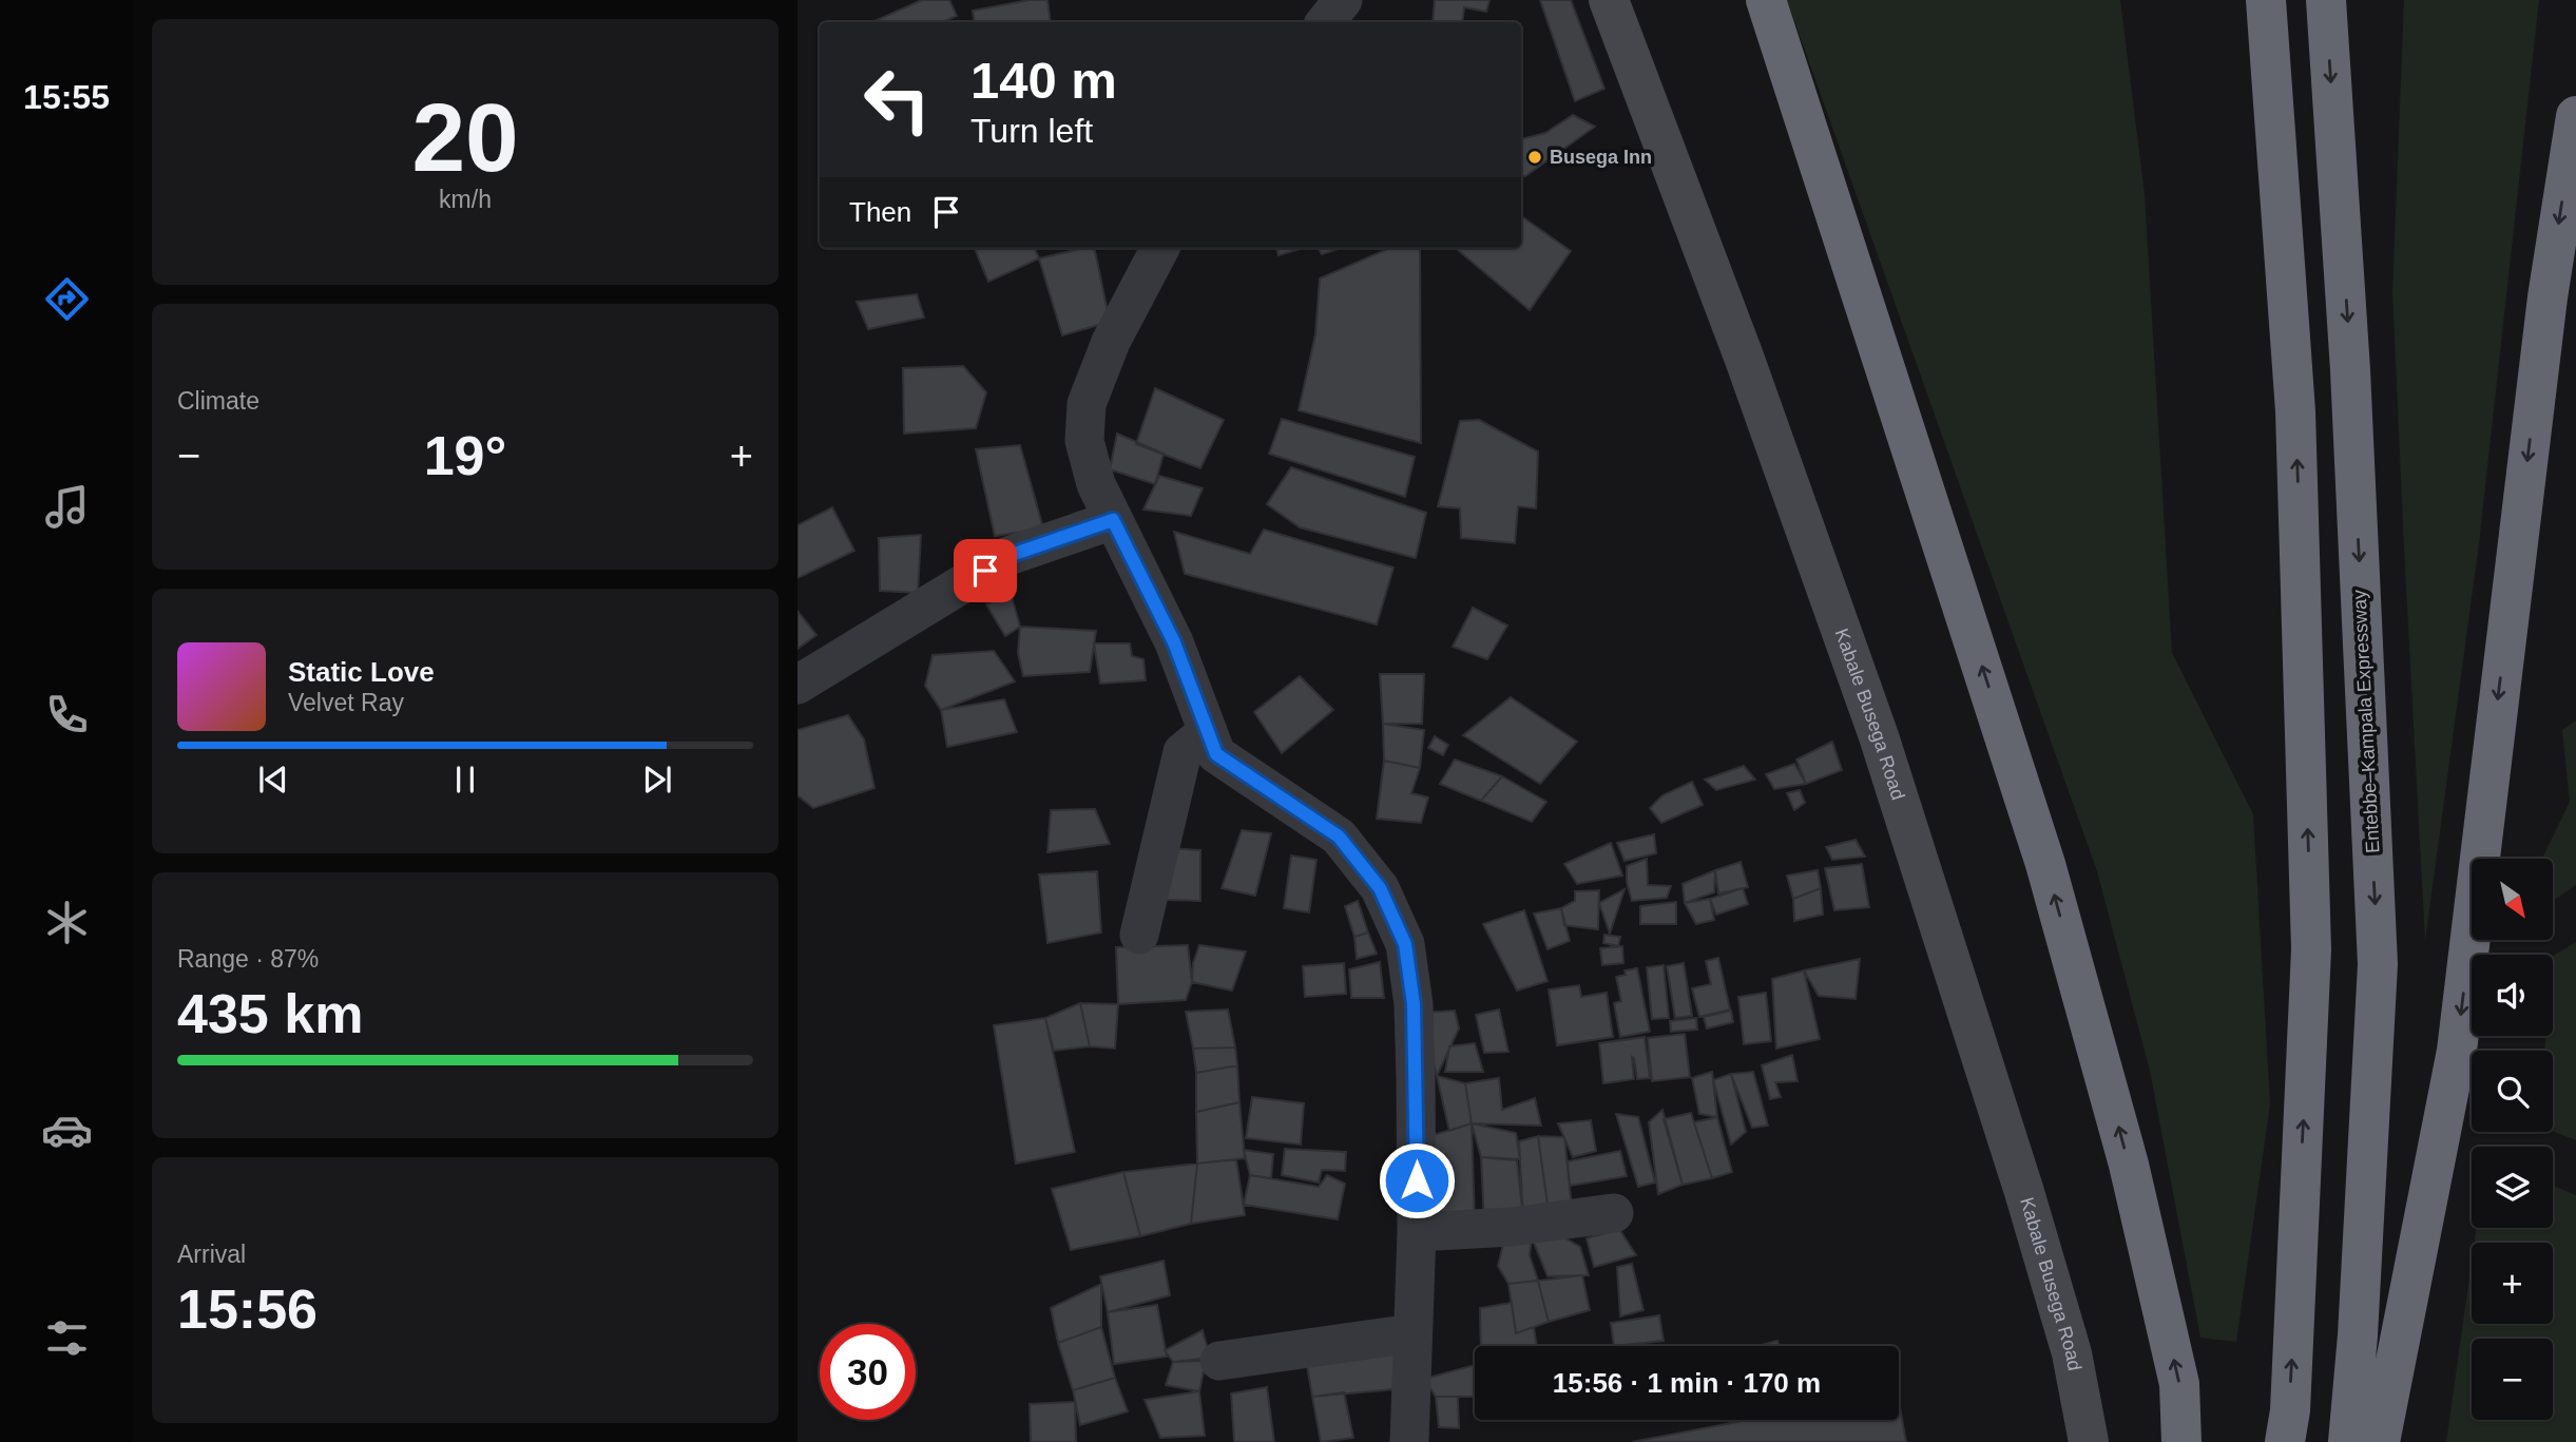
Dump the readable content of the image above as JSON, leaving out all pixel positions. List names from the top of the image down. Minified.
{"streets":{"highway":["Entebbe–Kampala Expressway"],"street":["Kabale Busega Road"]},"places":["Busega Inn"],"north":"bottom right","page":{"tabs":"15:55","tile":[["20","km/h"],"Climate",["Range · 87%","435 km"],["Arrival","15:56"]],"turn":["140 m","Turn left"],"then":"Then","heat":["−","19°","+"],"song":["Static Love","Velvet Ray"],"map_buttons":["+","−"],"limit":"30","trip":"15:56 · 1 min · 170 m"}}
